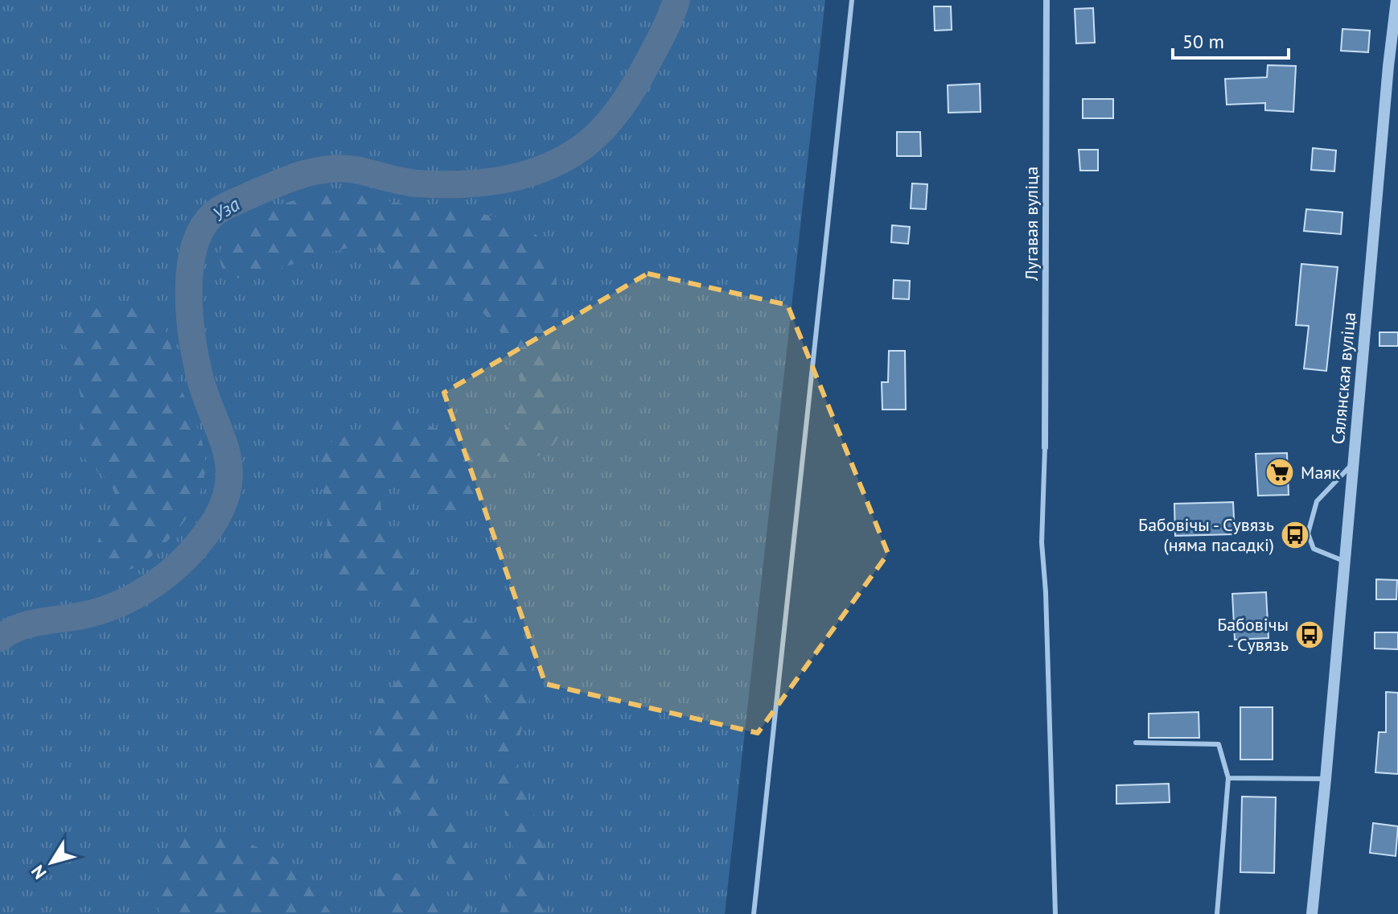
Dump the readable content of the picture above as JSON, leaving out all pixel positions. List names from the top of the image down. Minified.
{"streets":{"street":["Лугавая вуліца","Сялянская вуліца"]},"water":["Уза"],"places":{"supermarket":["Маяк"],"bus stop":["Бабовічы - Сувязь (няма пасадкі)","Бабовічы - Сувязь"]},"scale_bar":"50 m","north":"bottom left"}
